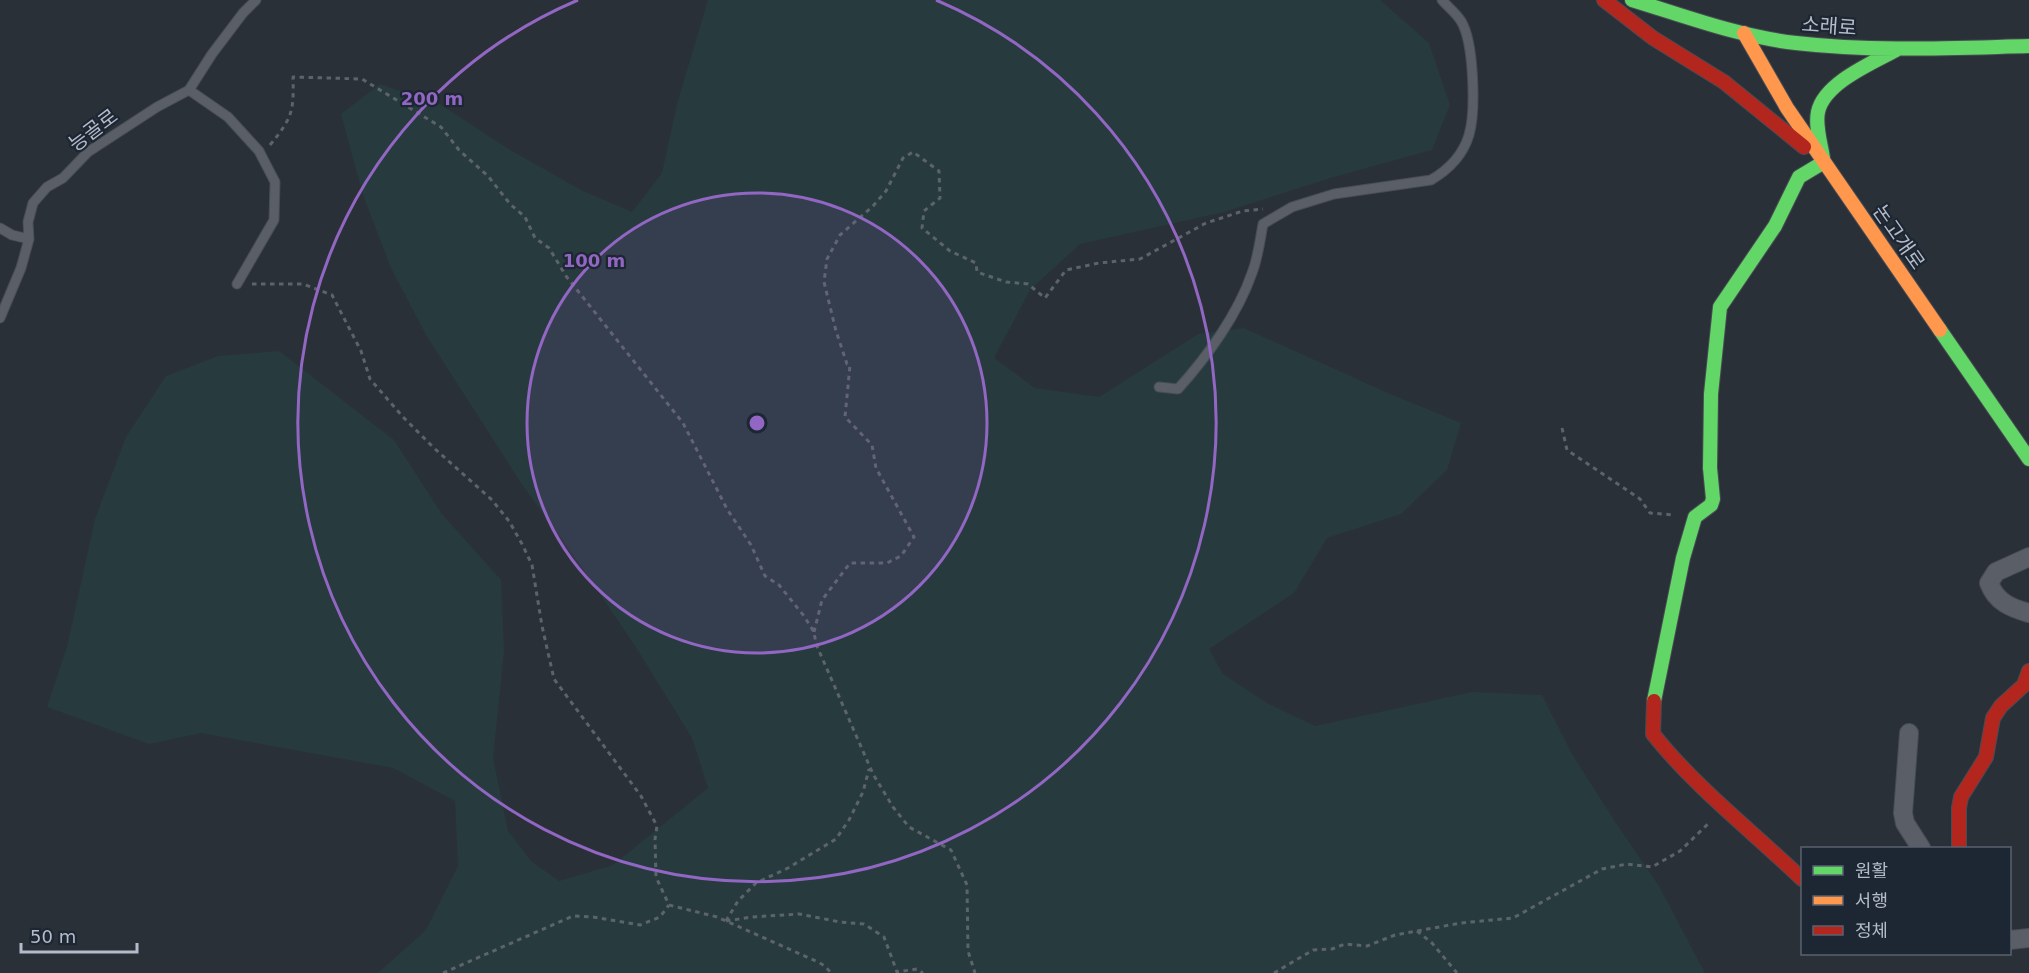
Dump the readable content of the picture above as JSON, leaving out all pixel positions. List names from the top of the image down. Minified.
{"streets":{"main road":["소래로","논고개로"],"lane":["능골로"]},"crossings":[["소래로","논고개로"]],"legend":["원활","서행","정체"],"scale_bar":"50 m","rings":["200 m","100 m"]}
